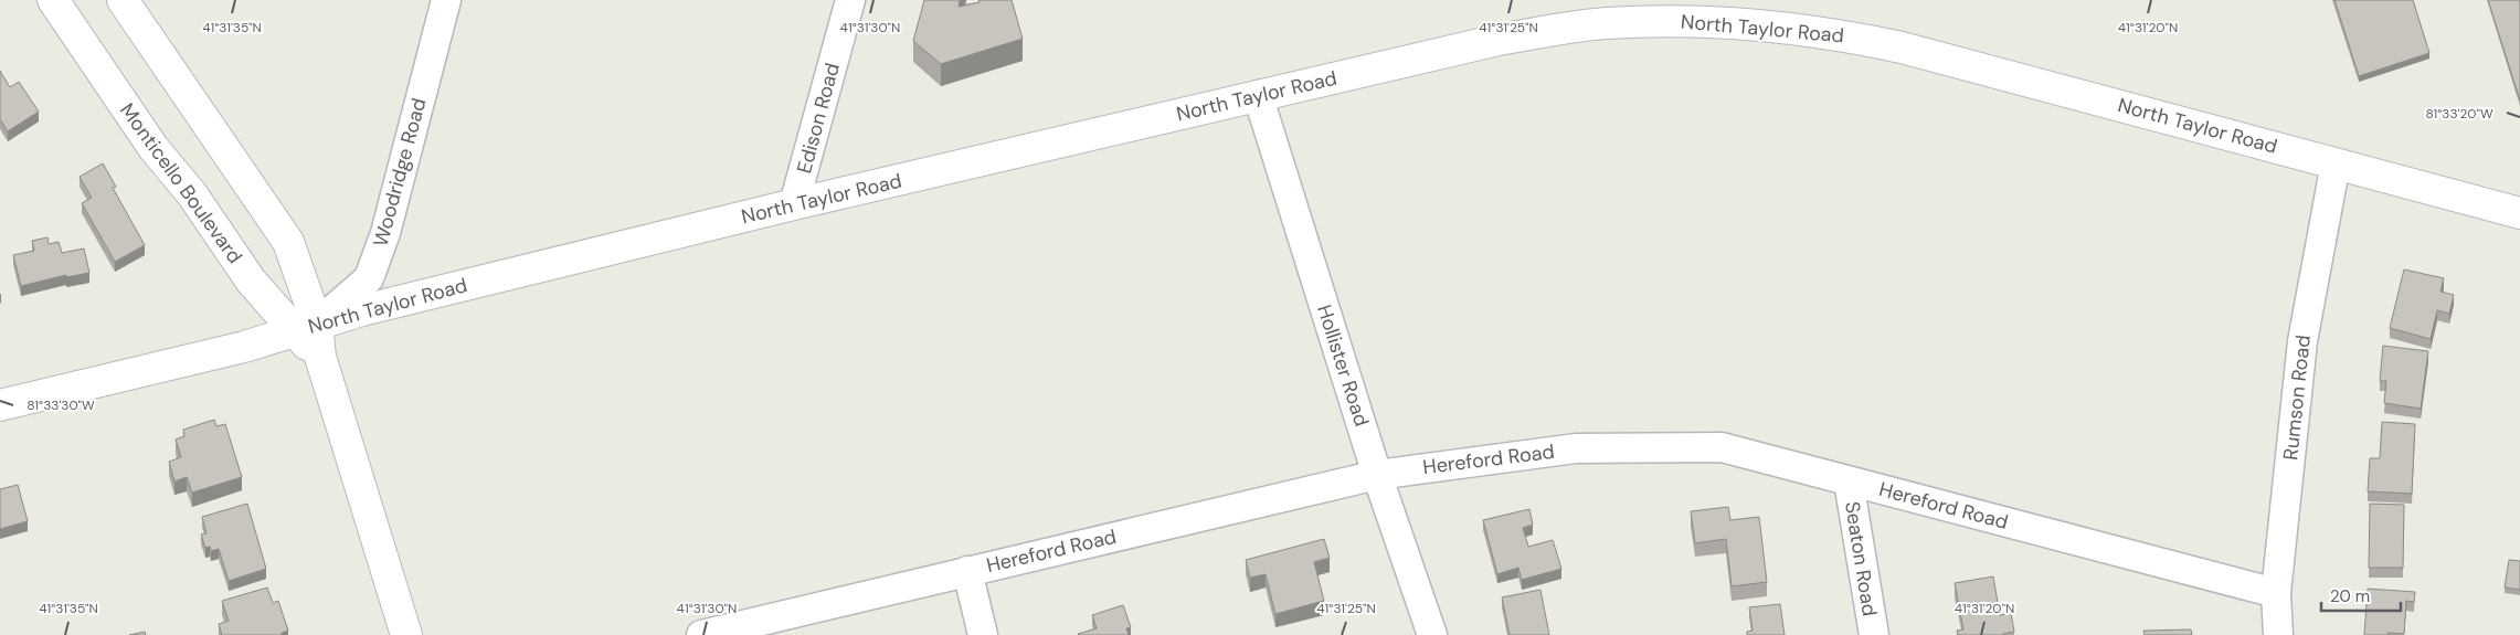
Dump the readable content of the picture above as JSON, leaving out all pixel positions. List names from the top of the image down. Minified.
{"streets":{"street":["North Taylor Road","Edison Road","Woodridge Road","Monticello Boulevard","Hollister Road","Rumson Road","Hereford Road","Seaton Road"]},"crossings":[["North Taylor Road","Edison Road"],["North Taylor Road","Woodridge Road"],["North Taylor Road","Monticello Boulevard"],["North Taylor Road","Hollister Road"],["North Taylor Road","Rumson Road"],["Woodridge Road","Monticello Boulevard"],["Hollister Road","Hereford Road"],["Rumson Road","Hereford Road"],["Hereford Road","Seaton Road"]],"scale_bar":"20 m","coordinates":["41°31'35\"N","41°31'30\"N","41°31'25\"N","41°31'20\"N","81°33'20\"W","81°33'30\"W"]}
